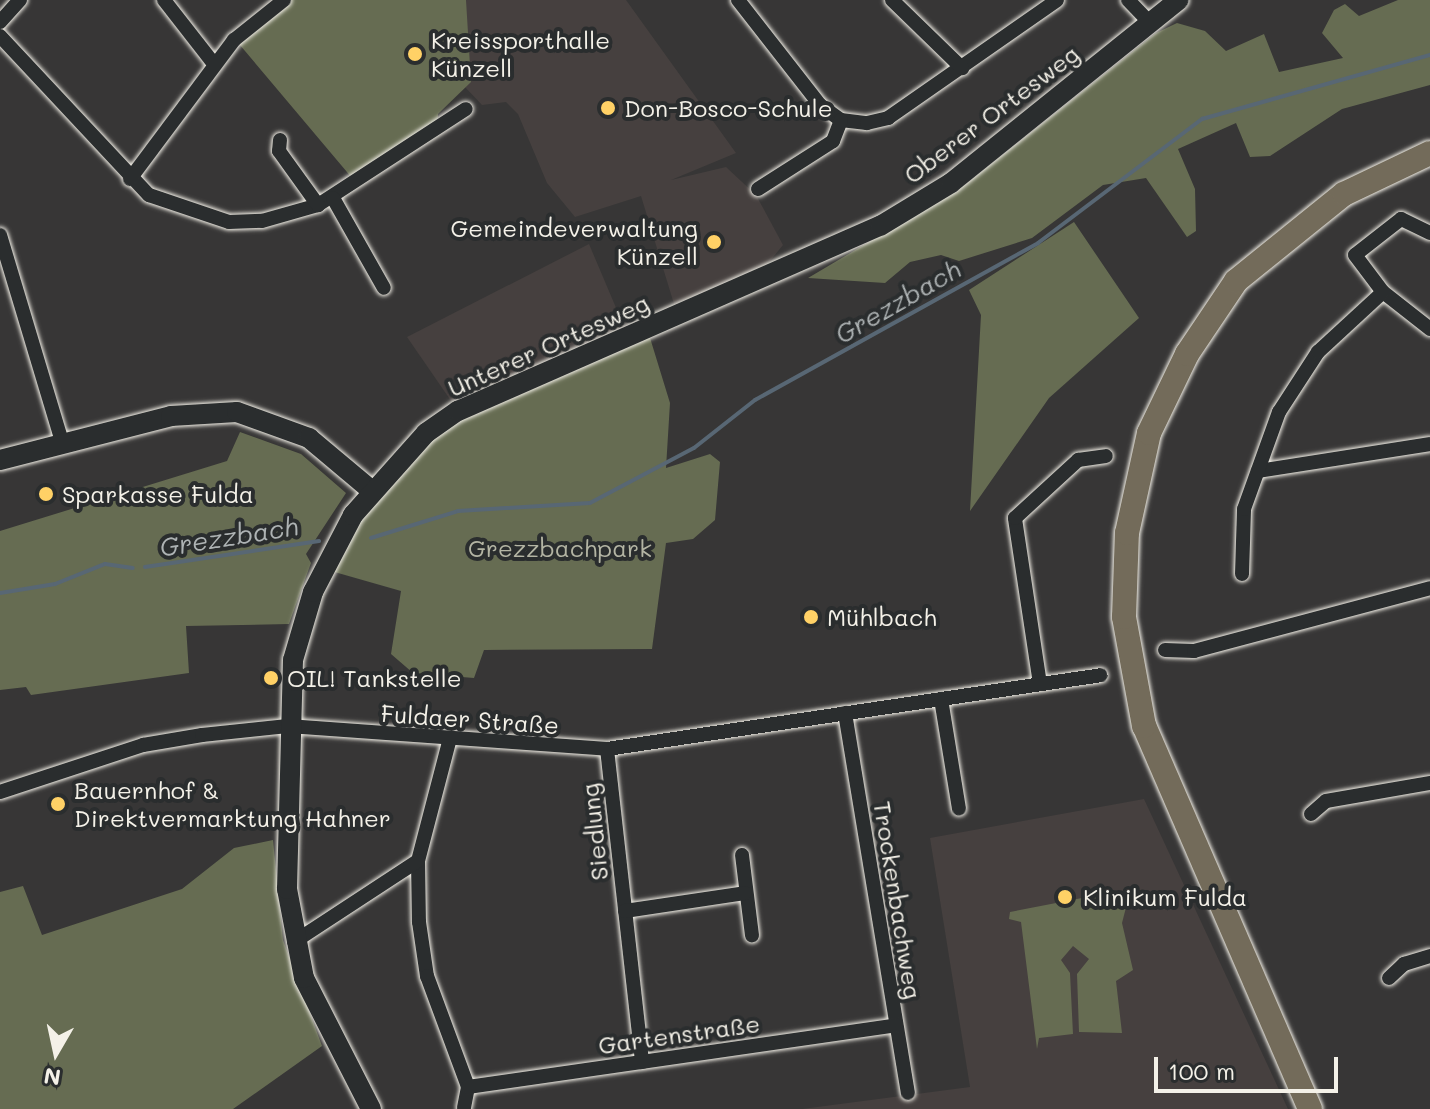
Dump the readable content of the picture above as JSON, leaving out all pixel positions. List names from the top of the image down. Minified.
{"streets":{"main road":["Oberer Ortesweg","Unterer Ortesweg"],"street":["Fuldaer Straße","Siedlung","Trockenbachweg","Gartenstraße"]},"crossings":[["Oberer Ortesweg","Unterer Ortesweg"],["Unterer Ortesweg","Fuldaer Straße"],["Fuldaer Straße","Siedlung"],["Fuldaer Straße","Trockenbachweg"],["Siedlung","Gartenstraße"],["Trockenbachweg","Gartenstraße"]],"water":["Grezzbach"],"parks":["Grezzbachpark"],"places":["Kreissporthalle Künzell","Don-Bosco-Schule","Gemeindeverwaltung Künzell","Sparkasse Fulda","Mühlbach","OIL! Tankstelle","Bauernhof & Direktvermarktung Hahner","Klinikum Fulda"],"scale_bar":"100 m","north":"bottom"}
